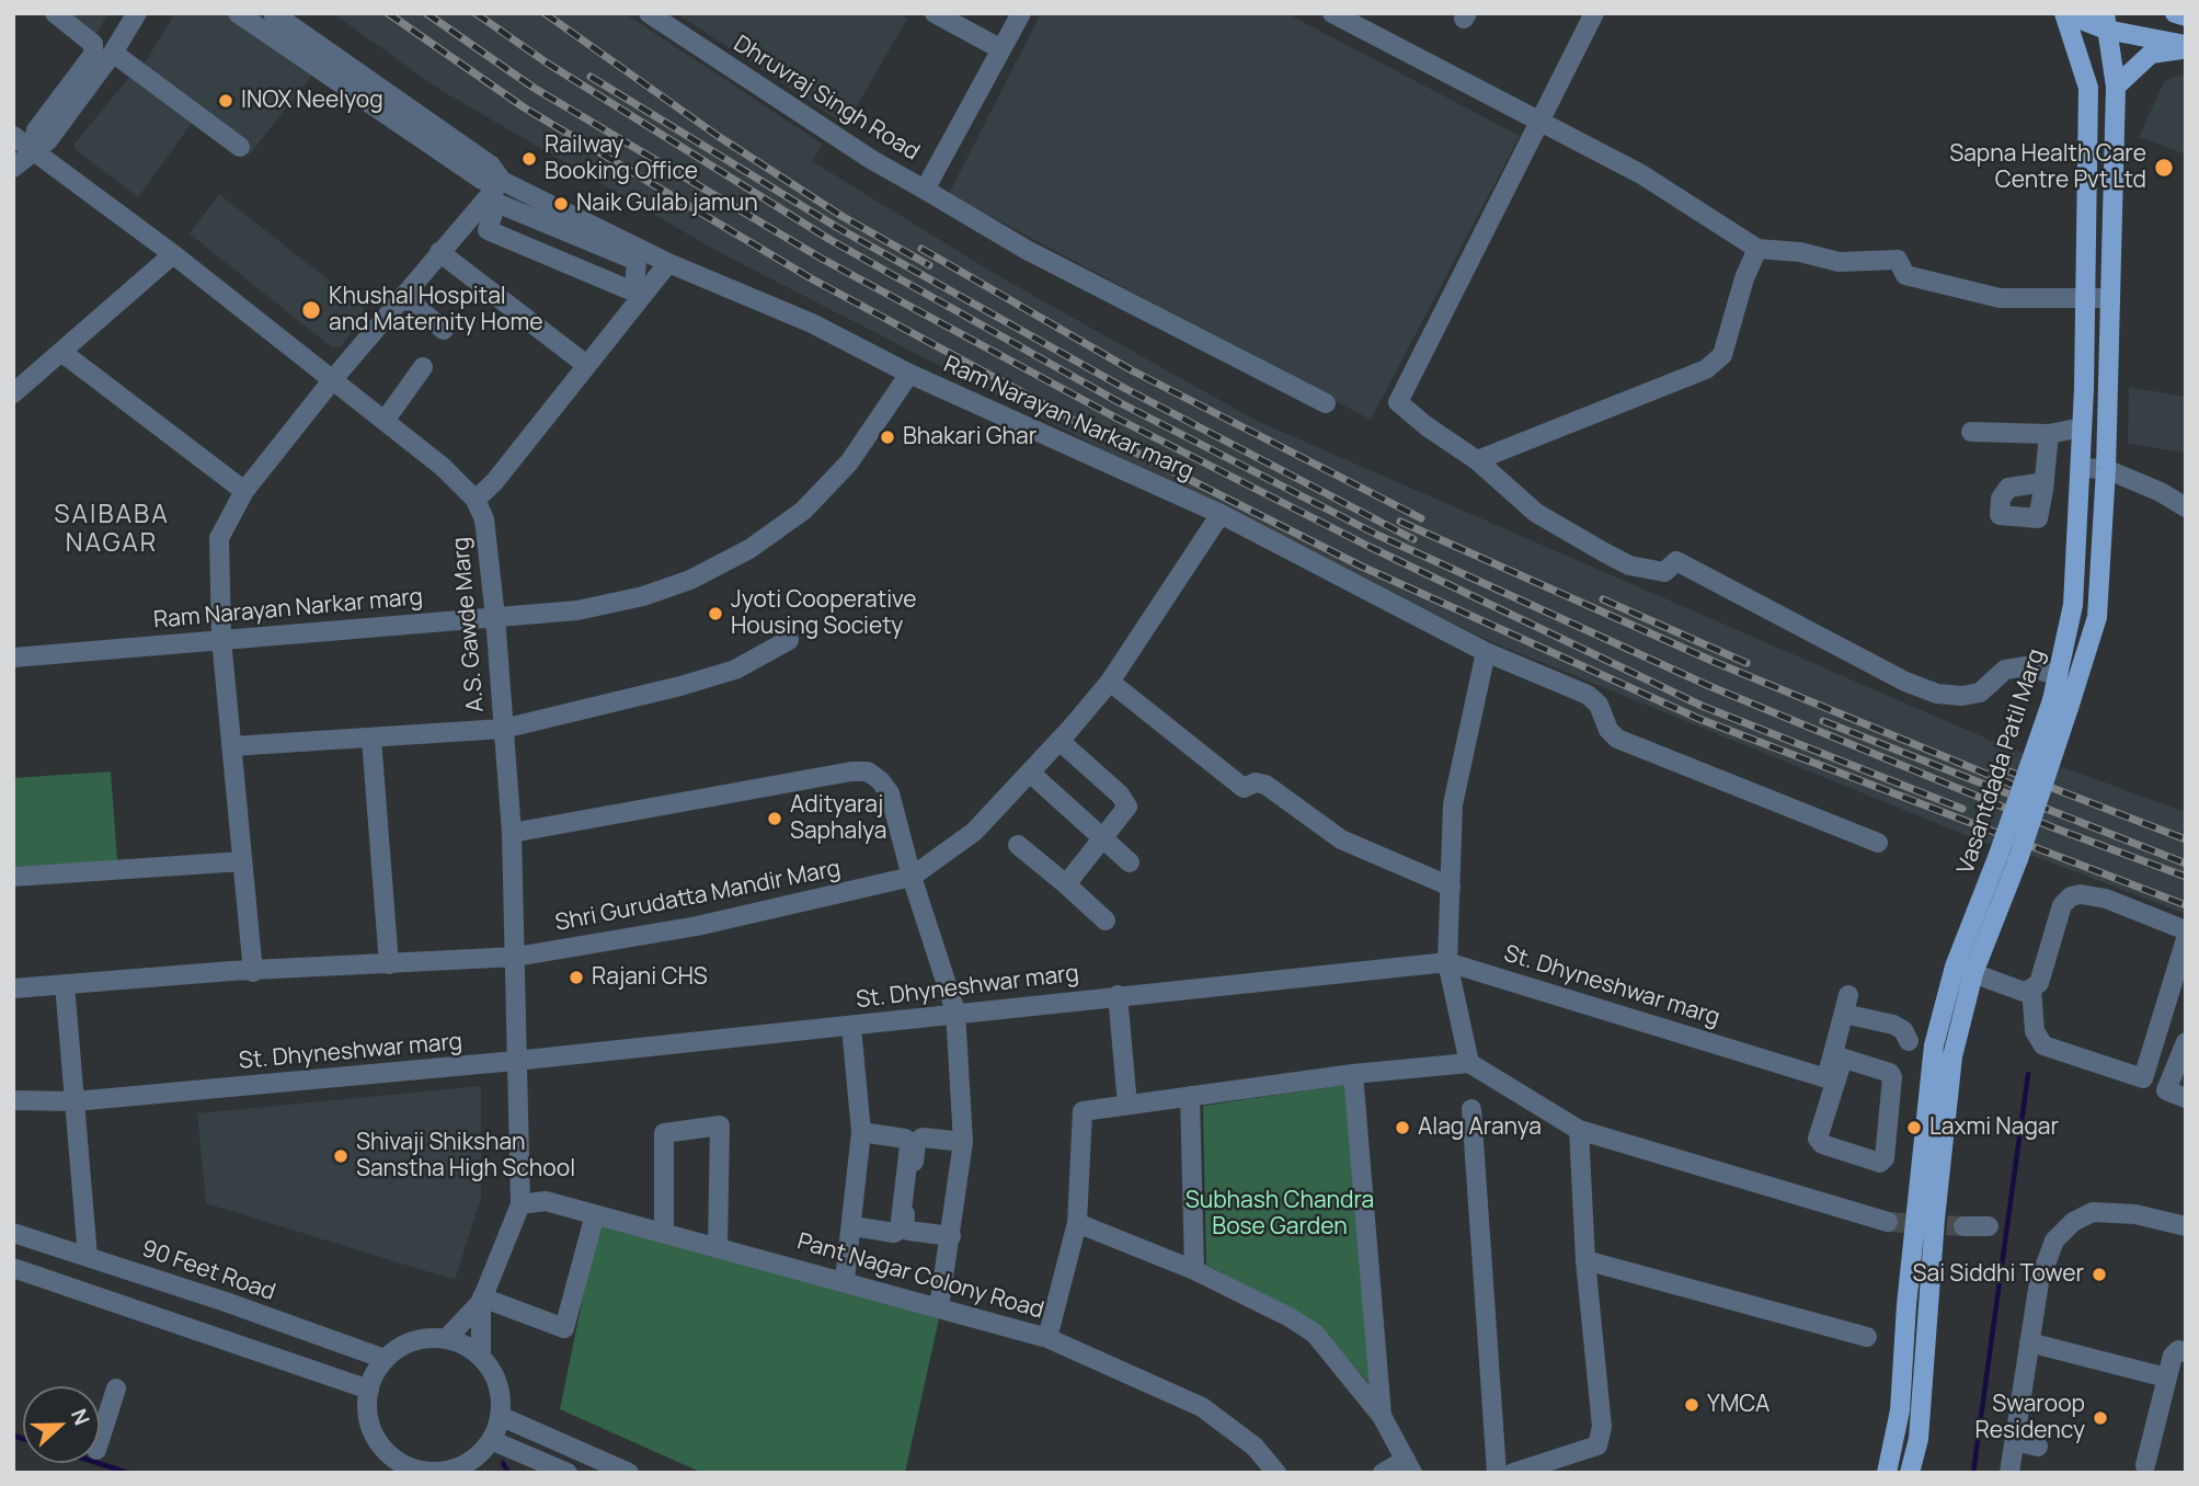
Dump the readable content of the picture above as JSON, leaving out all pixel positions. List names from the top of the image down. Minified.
{"streets":{"main road":["Vasantdada Patil Marg"],"street":["Dhruvraj Singh Road","Ram Narayan Narkar marg","A.S. Gawde Marg","Shri Gurudatta Mandir Marg","St. Dhyneshwar marg","90 Feet Road","Pant Nagar Colony Road"]},"crossings":[["Ram Narayan Narkar marg","A.S. Gawde Marg"],["Ram Narayan Narkar marg","Shri Gurudatta Mandir Marg"],["A.S. Gawde Marg","Shri Gurudatta Mandir Marg"],["A.S. Gawde Marg","St. Dhyneshwar marg"],["A.S. Gawde Marg","90 Feet Road"],["A.S. Gawde Marg","Pant Nagar Colony Road"]],"districts":["SAIBABA NAGAR"],"parks":["Subhash Chandra Bose Garden"],"places":["INOX Neelyog","Railway Booking Office","Sapna Health Care Centre Pvt Ltd","Naik Gulab jamun","Khushal Hospital and Maternity Home","Bhakari Ghar","Jyoti Cooperative Housing Society","Adityaraj Saphalya","Rajani CHS","Alag Aranya","Laxmi Nagar","Shivaji Shikshan Sanstha High School","Sai Siddhi Tower","YMCA","Swaroop Residency"],"north":"right"}
